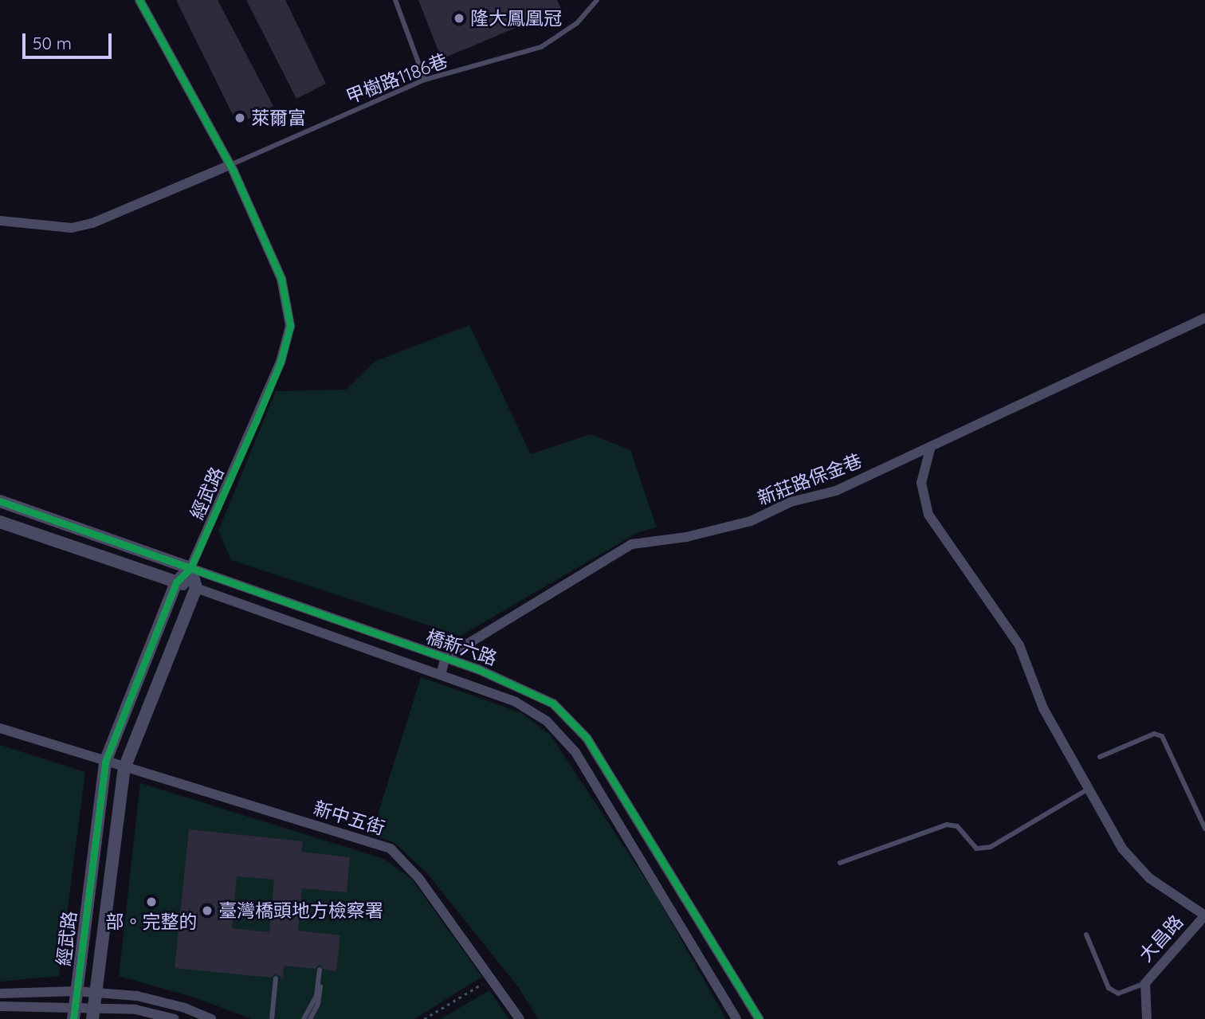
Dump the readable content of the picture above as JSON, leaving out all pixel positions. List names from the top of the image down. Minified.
{"streets":{"street":["新莊路保金巷","經武路","橋新六路","新中五街","大昌路"],"lane":["甲樹路1186巷"]},"crossings":[["甲樹路1186巷","經武路"],["新莊路保金巷","橋新六路"],["經武路","橋新六路"],["經武路","新中五街"]],"places":["隆大鳳凰冠","萊爾富","部。完整的","臺灣橋頭地方檢察署"],"scale_bar":"50 m"}
